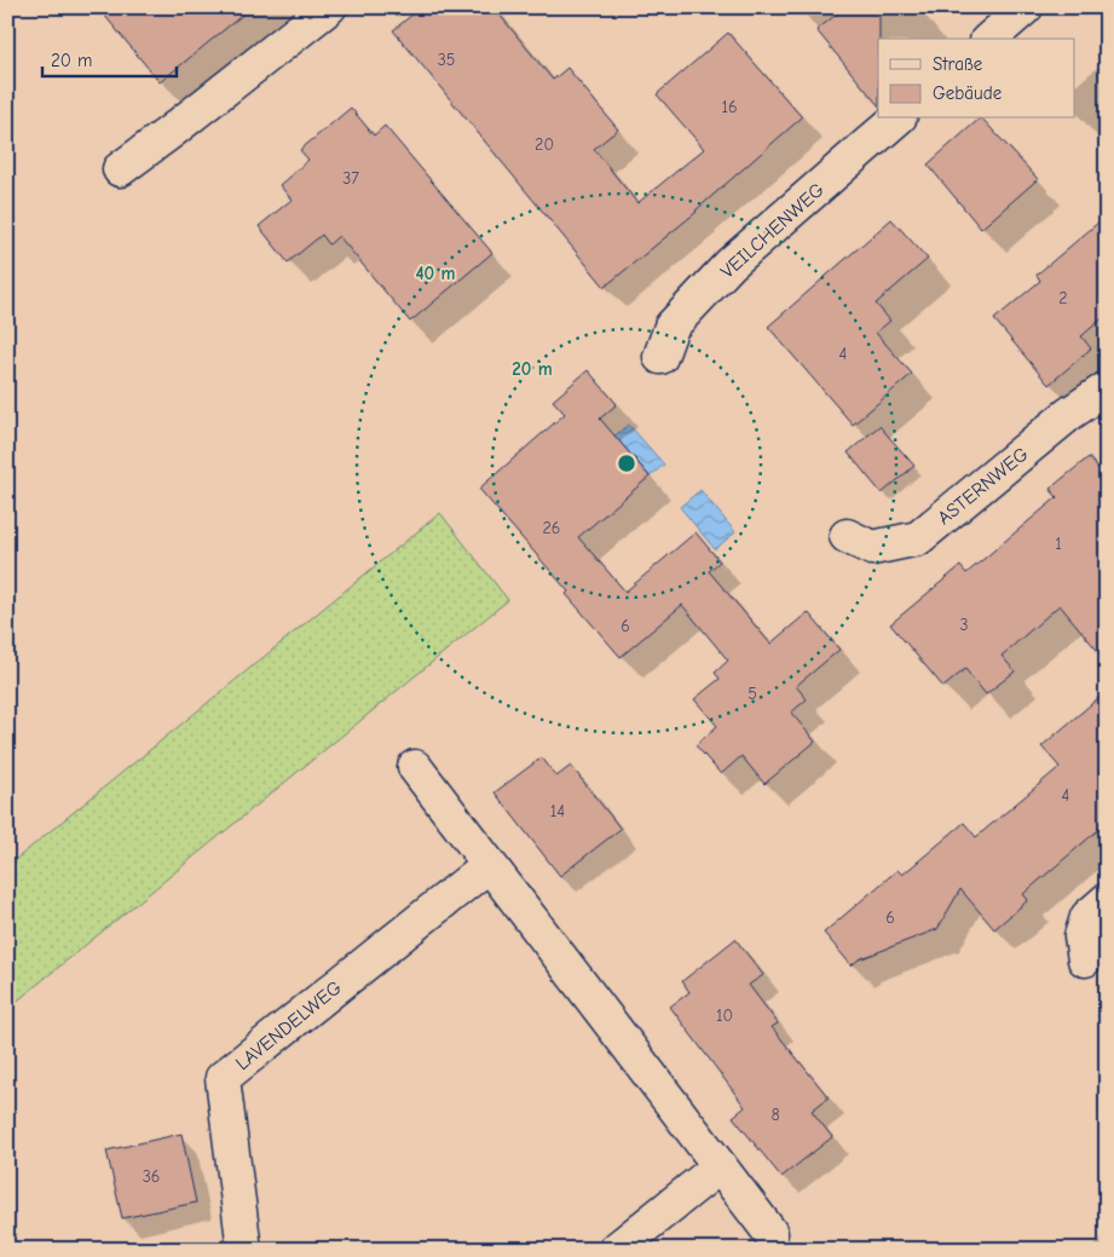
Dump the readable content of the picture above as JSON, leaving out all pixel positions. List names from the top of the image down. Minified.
{"streets":{"street":["VEILCHENWEG","ASTERNWEG","LAVENDELWEG"]},"house_numbers":["35","16","20","37","2","4","26","1","3","6","5","4","14","6","10","8","36"],"legend":["Straße","Gebäude"],"scale_bar":"20 m","rings":["40 m","20 m"]}
